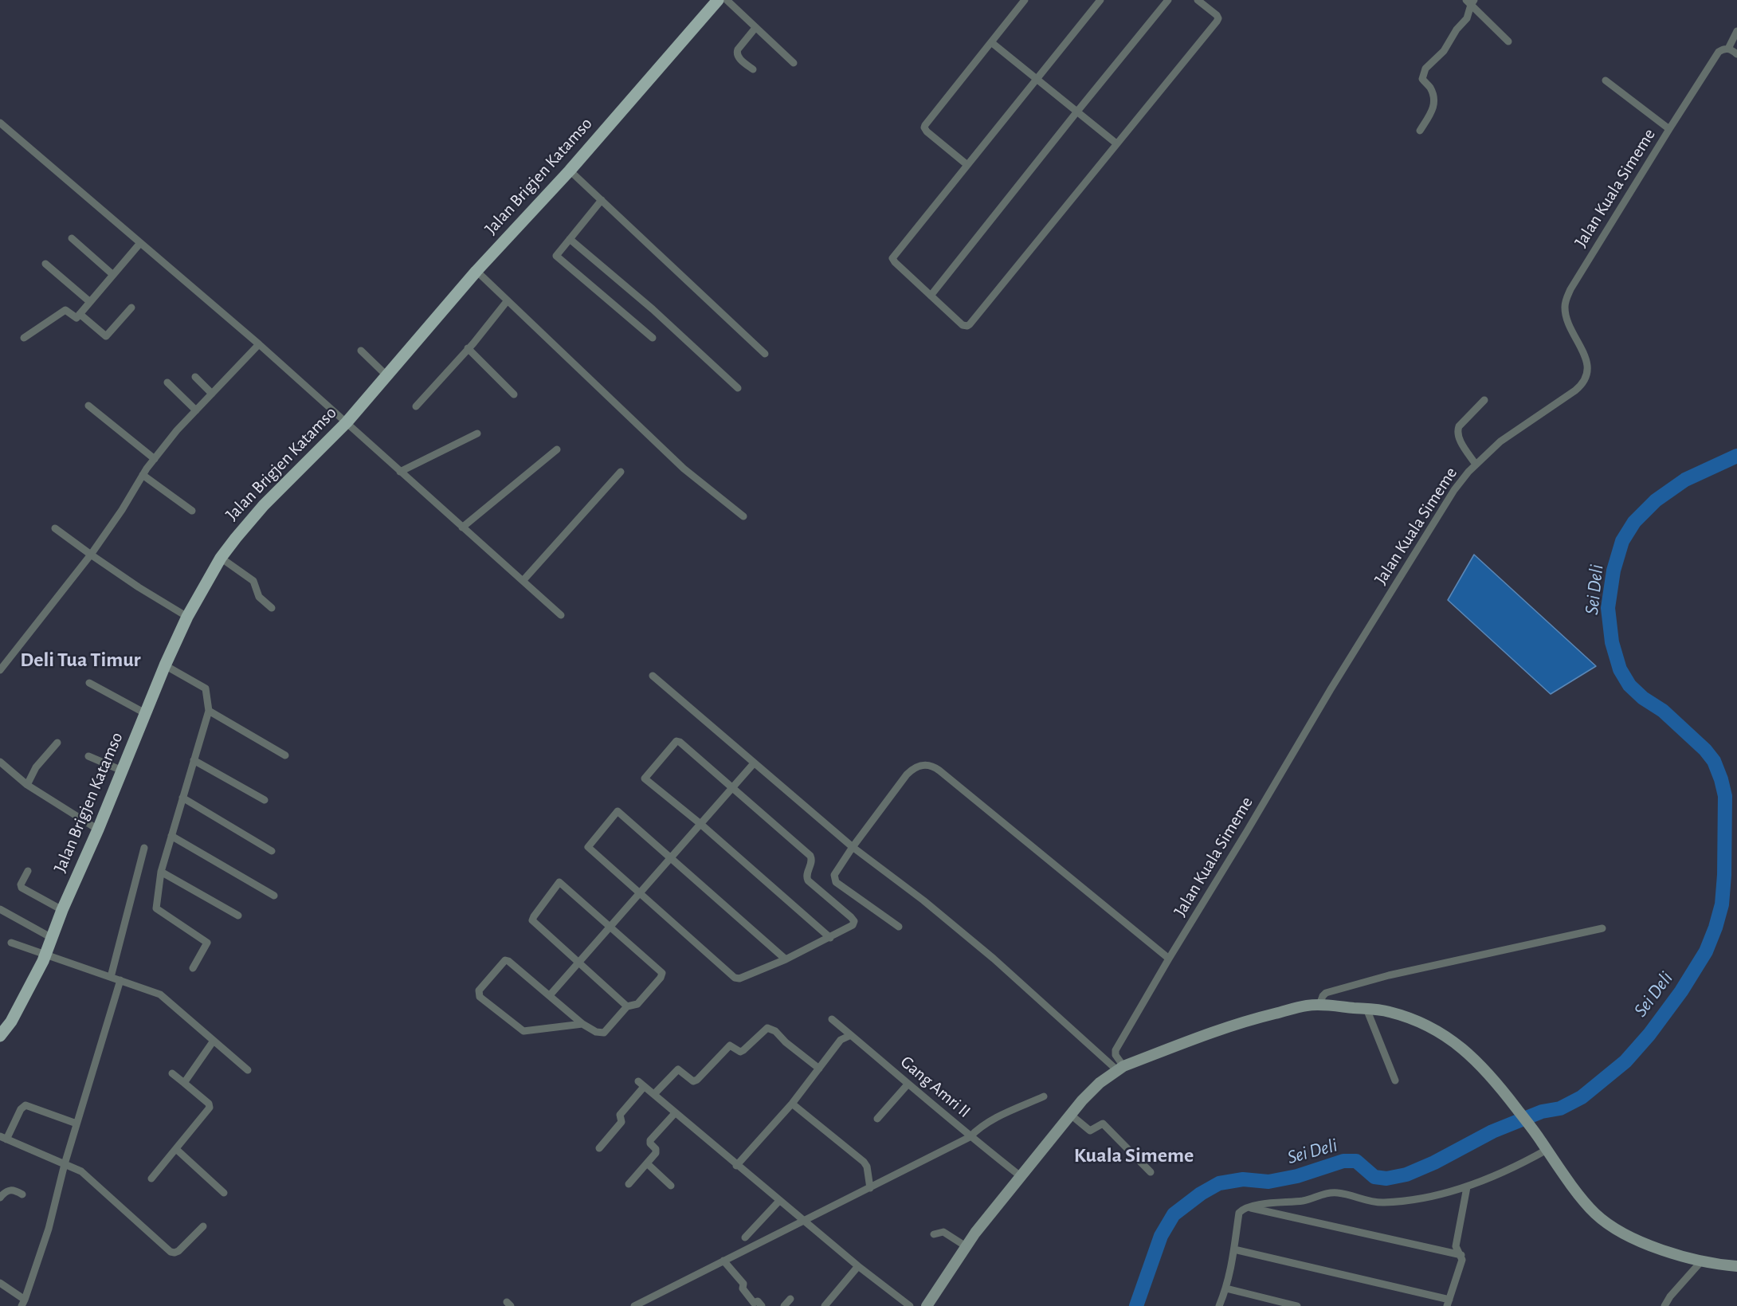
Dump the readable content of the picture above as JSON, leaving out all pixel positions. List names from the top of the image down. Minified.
{"streets":{"main road":["Jalan Brigjen Katamso"],"street":["Jalan Kuala Simeme","Gang Amri II"]},"districts":["Deli Tua Timur","Kuala Simeme"],"water":["Sei Deli"]}
